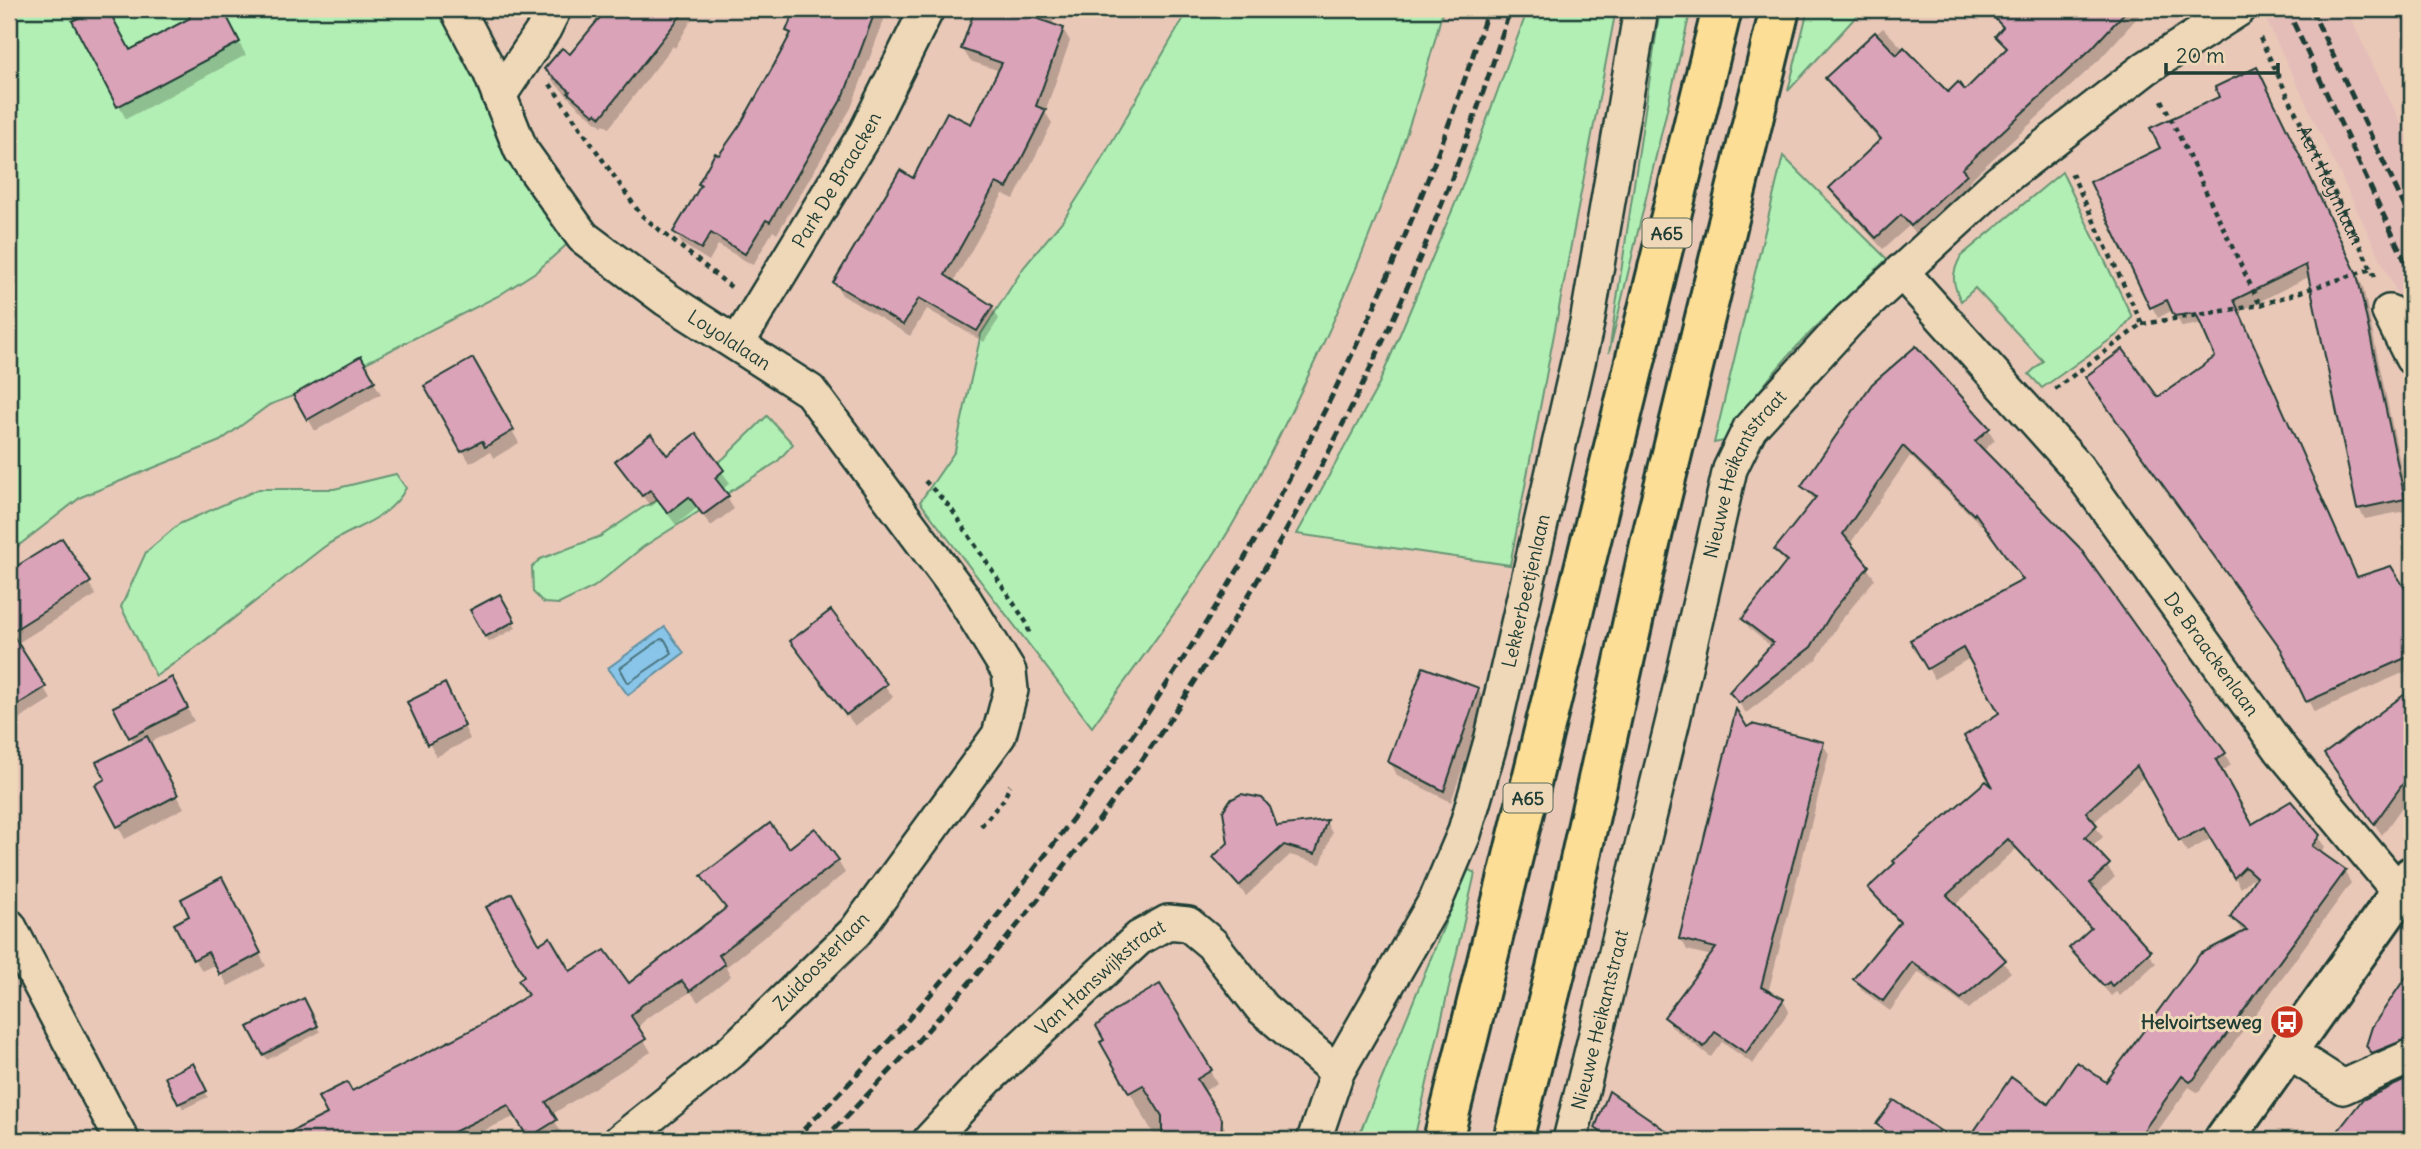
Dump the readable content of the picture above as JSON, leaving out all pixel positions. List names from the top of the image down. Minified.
{"streets":{"highway":["A65"],"street":["Park De Braacken","Loyolalaan","Nieuwe Heikantstraat","Lekkerbeetjenlaan","De Braackenlaan","Zuidoosterlaan","Van Hanswijkstraat"],"path":["Aert Heymlaan"]},"crossings":[["Park De Braacken","Loyolalaan"],["Loyolalaan","Zuidoosterlaan"],["Nieuwe Heikantstraat","De Braackenlaan"],["Lekkerbeetjenlaan","Van Hanswijkstraat"]],"places":{"bus stop":["Helvoirtseweg"]},"scale_bar":"20 m"}
